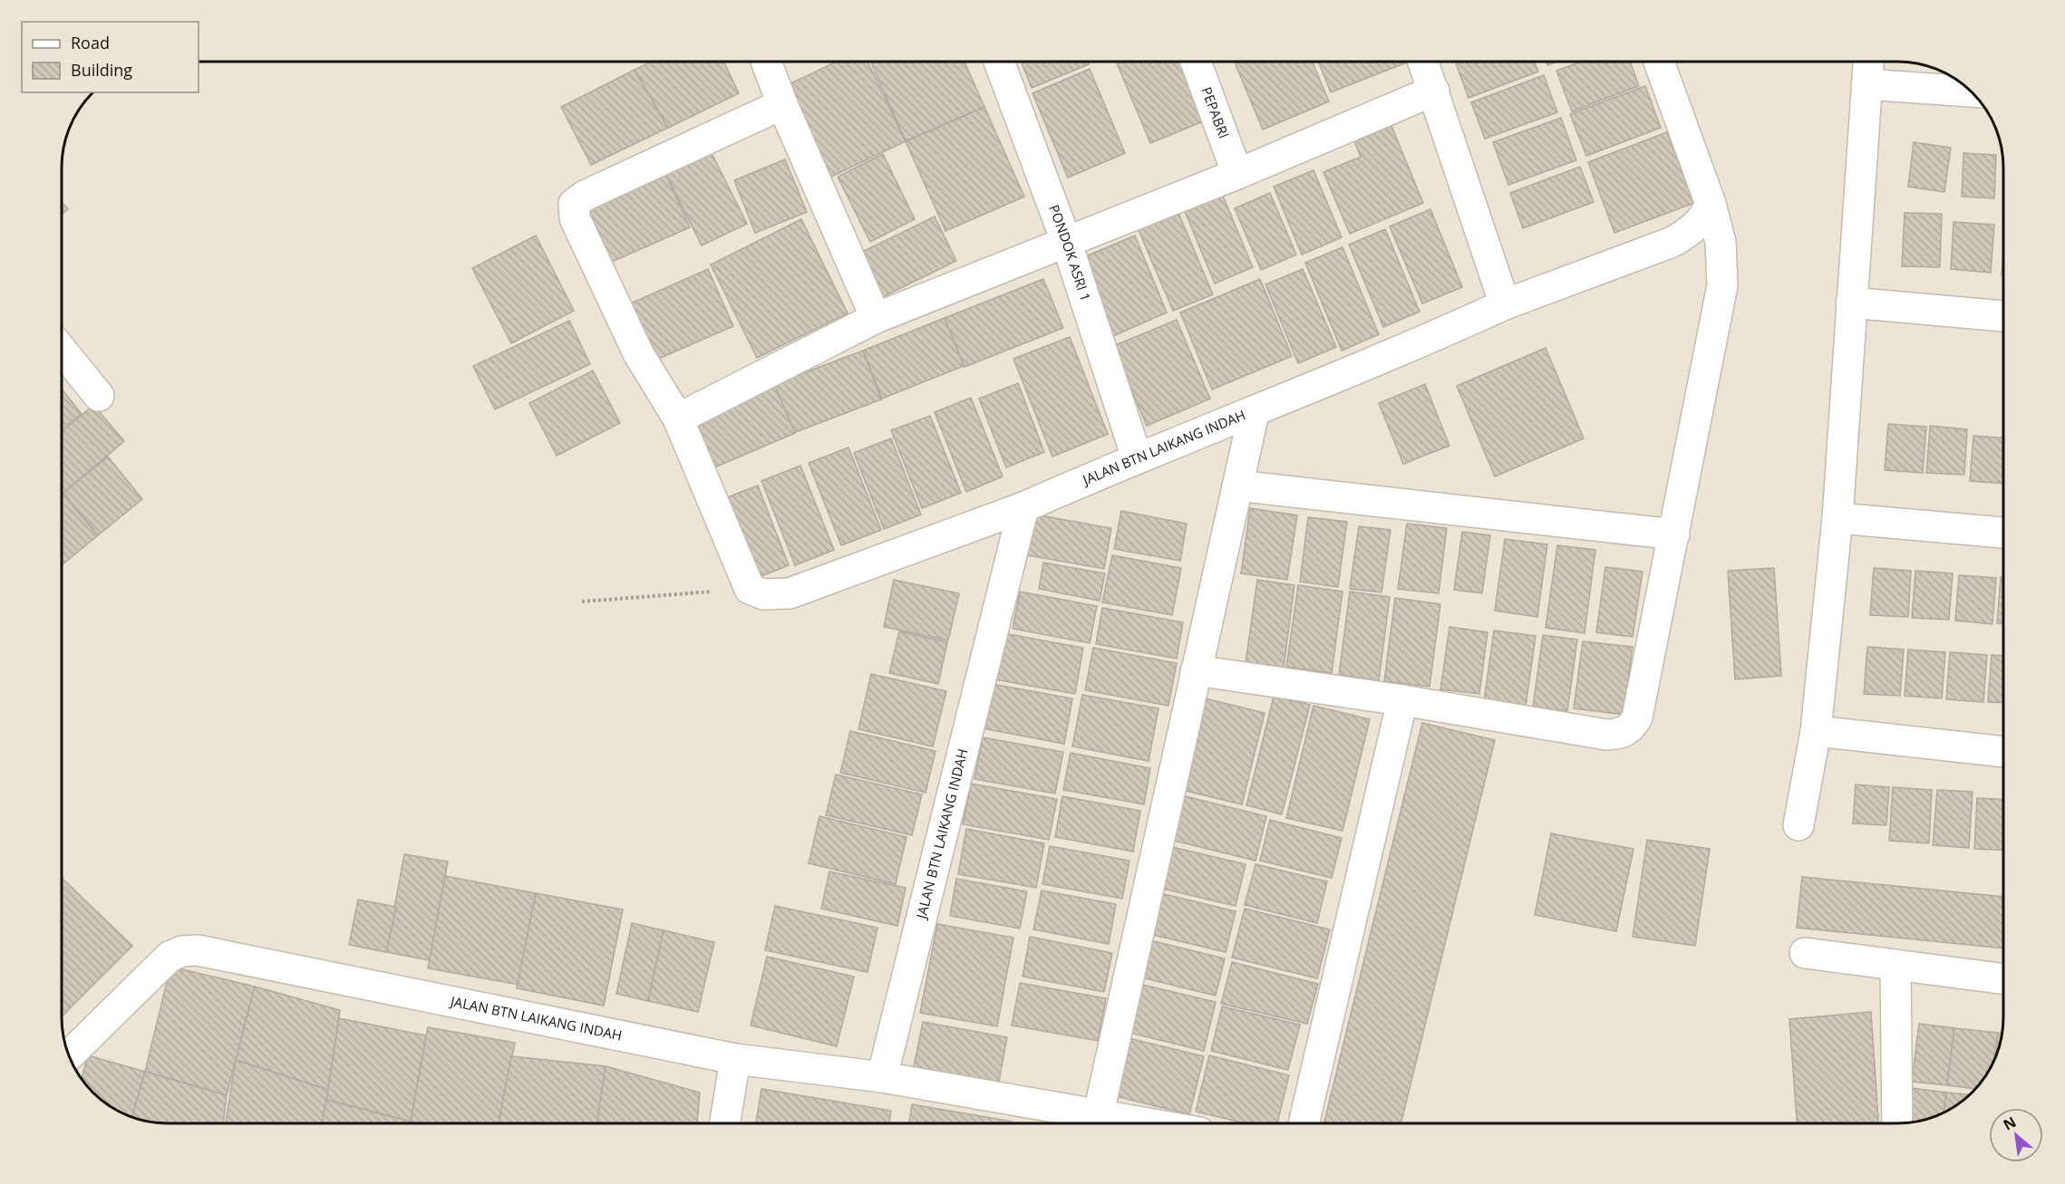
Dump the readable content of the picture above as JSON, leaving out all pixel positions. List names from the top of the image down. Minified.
{"streets":{"street":["PEPABRI","PONDOK ASRI 1","JALAN BTN LAIKANG INDAH"]},"crossings":[["PONDOK ASRI 1","JALAN BTN LAIKANG INDAH"]],"legend":["Road","Building"],"north":"top left"}
